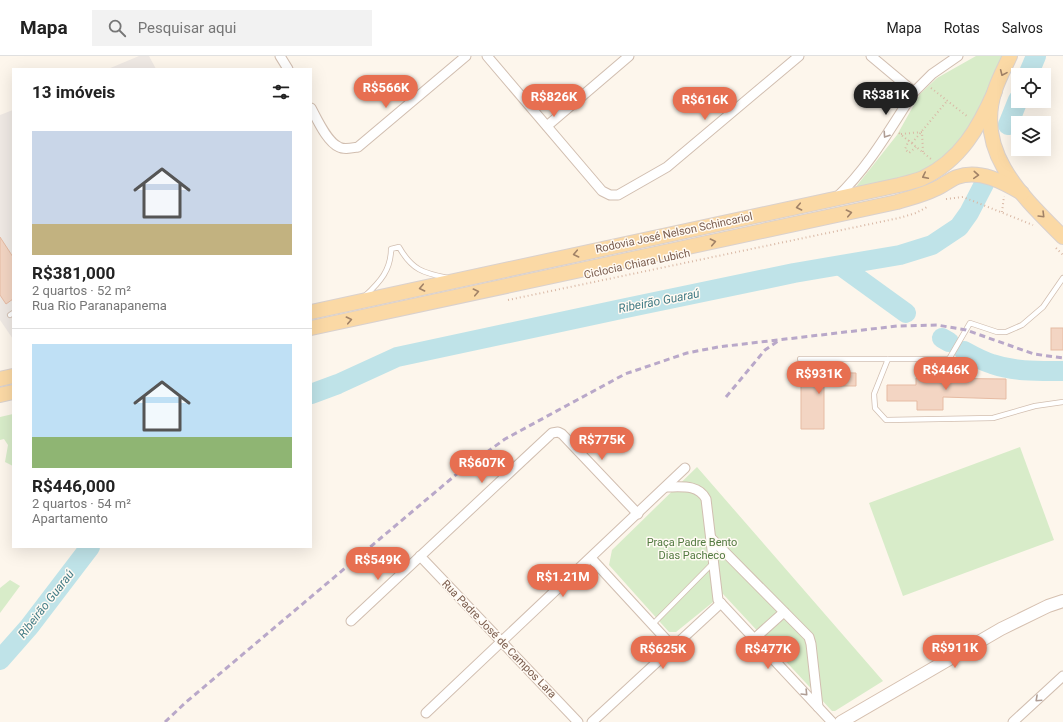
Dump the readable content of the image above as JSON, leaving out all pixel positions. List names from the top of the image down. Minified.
{"streets":{"main road":["Rodovia José Nelson Schincariol"],"street":["Rua Padre José de Campos Lara"],"path":["Ciclocia Chiara Lubich"]},"water":["Ribeirão Guaraú"],"parks":["Praça Padre Bento Dias Pacheco"],"page":{"header":"Mapa","search":"Pesquisar aqui","nav":["Mapa","Rotas","Salvos"],"heading":"13 imóveis","price":["R$566K","R$381K","R$826K","R$616K","R$446K","R$931K","R$775K","R$607K","R$549K","R$1.21M","R$911K","R$625K","R$477K"],"list":[{"name":"R$381,000","note":"2 quartos · 52 m² · Rua Rio Paranapanema"},{"name":"R$446,000","note":"2 quartos · 54 m² · Apartamento"}]}}
